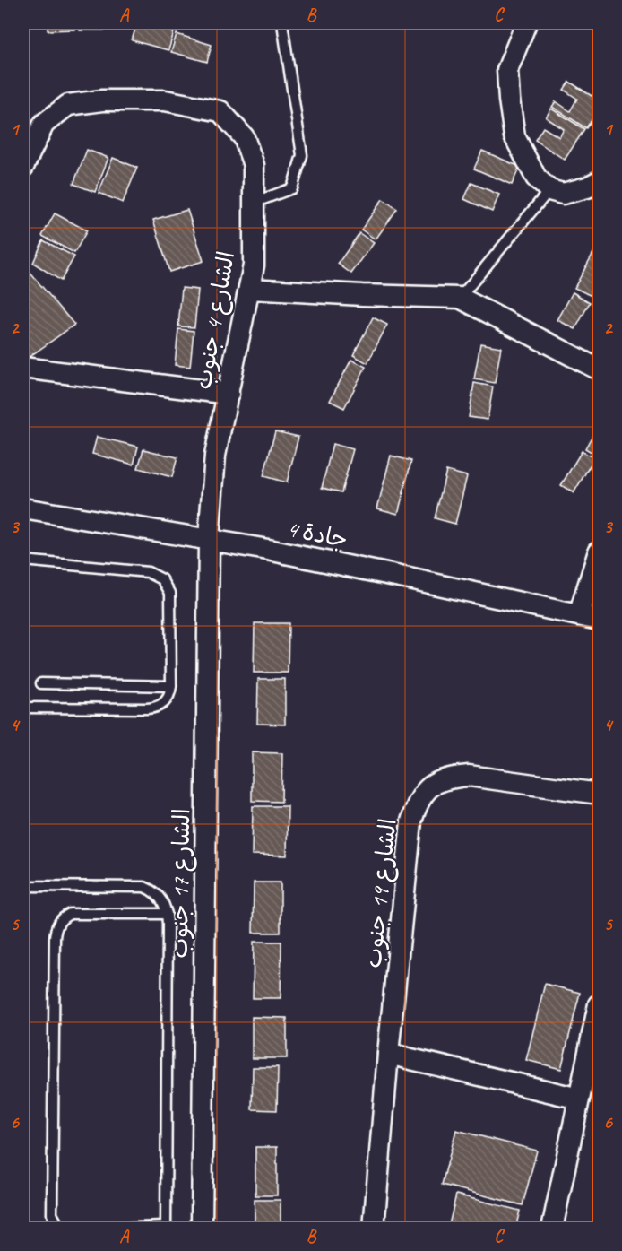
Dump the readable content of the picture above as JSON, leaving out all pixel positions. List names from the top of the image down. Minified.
{"streets":{"street":["الشارع 4 جنوب","جادة 4","الشارع 17 جنوب","الشارع 19 جنوب"]},"crossings":[["الشارع 4 جنوب","جادة 4"],["الشارع 4 جنوب","الشارع 17 جنوب"],["جادة 4","الشارع 17 جنوب"]],"grid":{"columns":["A","B","C"],"rows":["1","2","3","4","5","6"]}}
